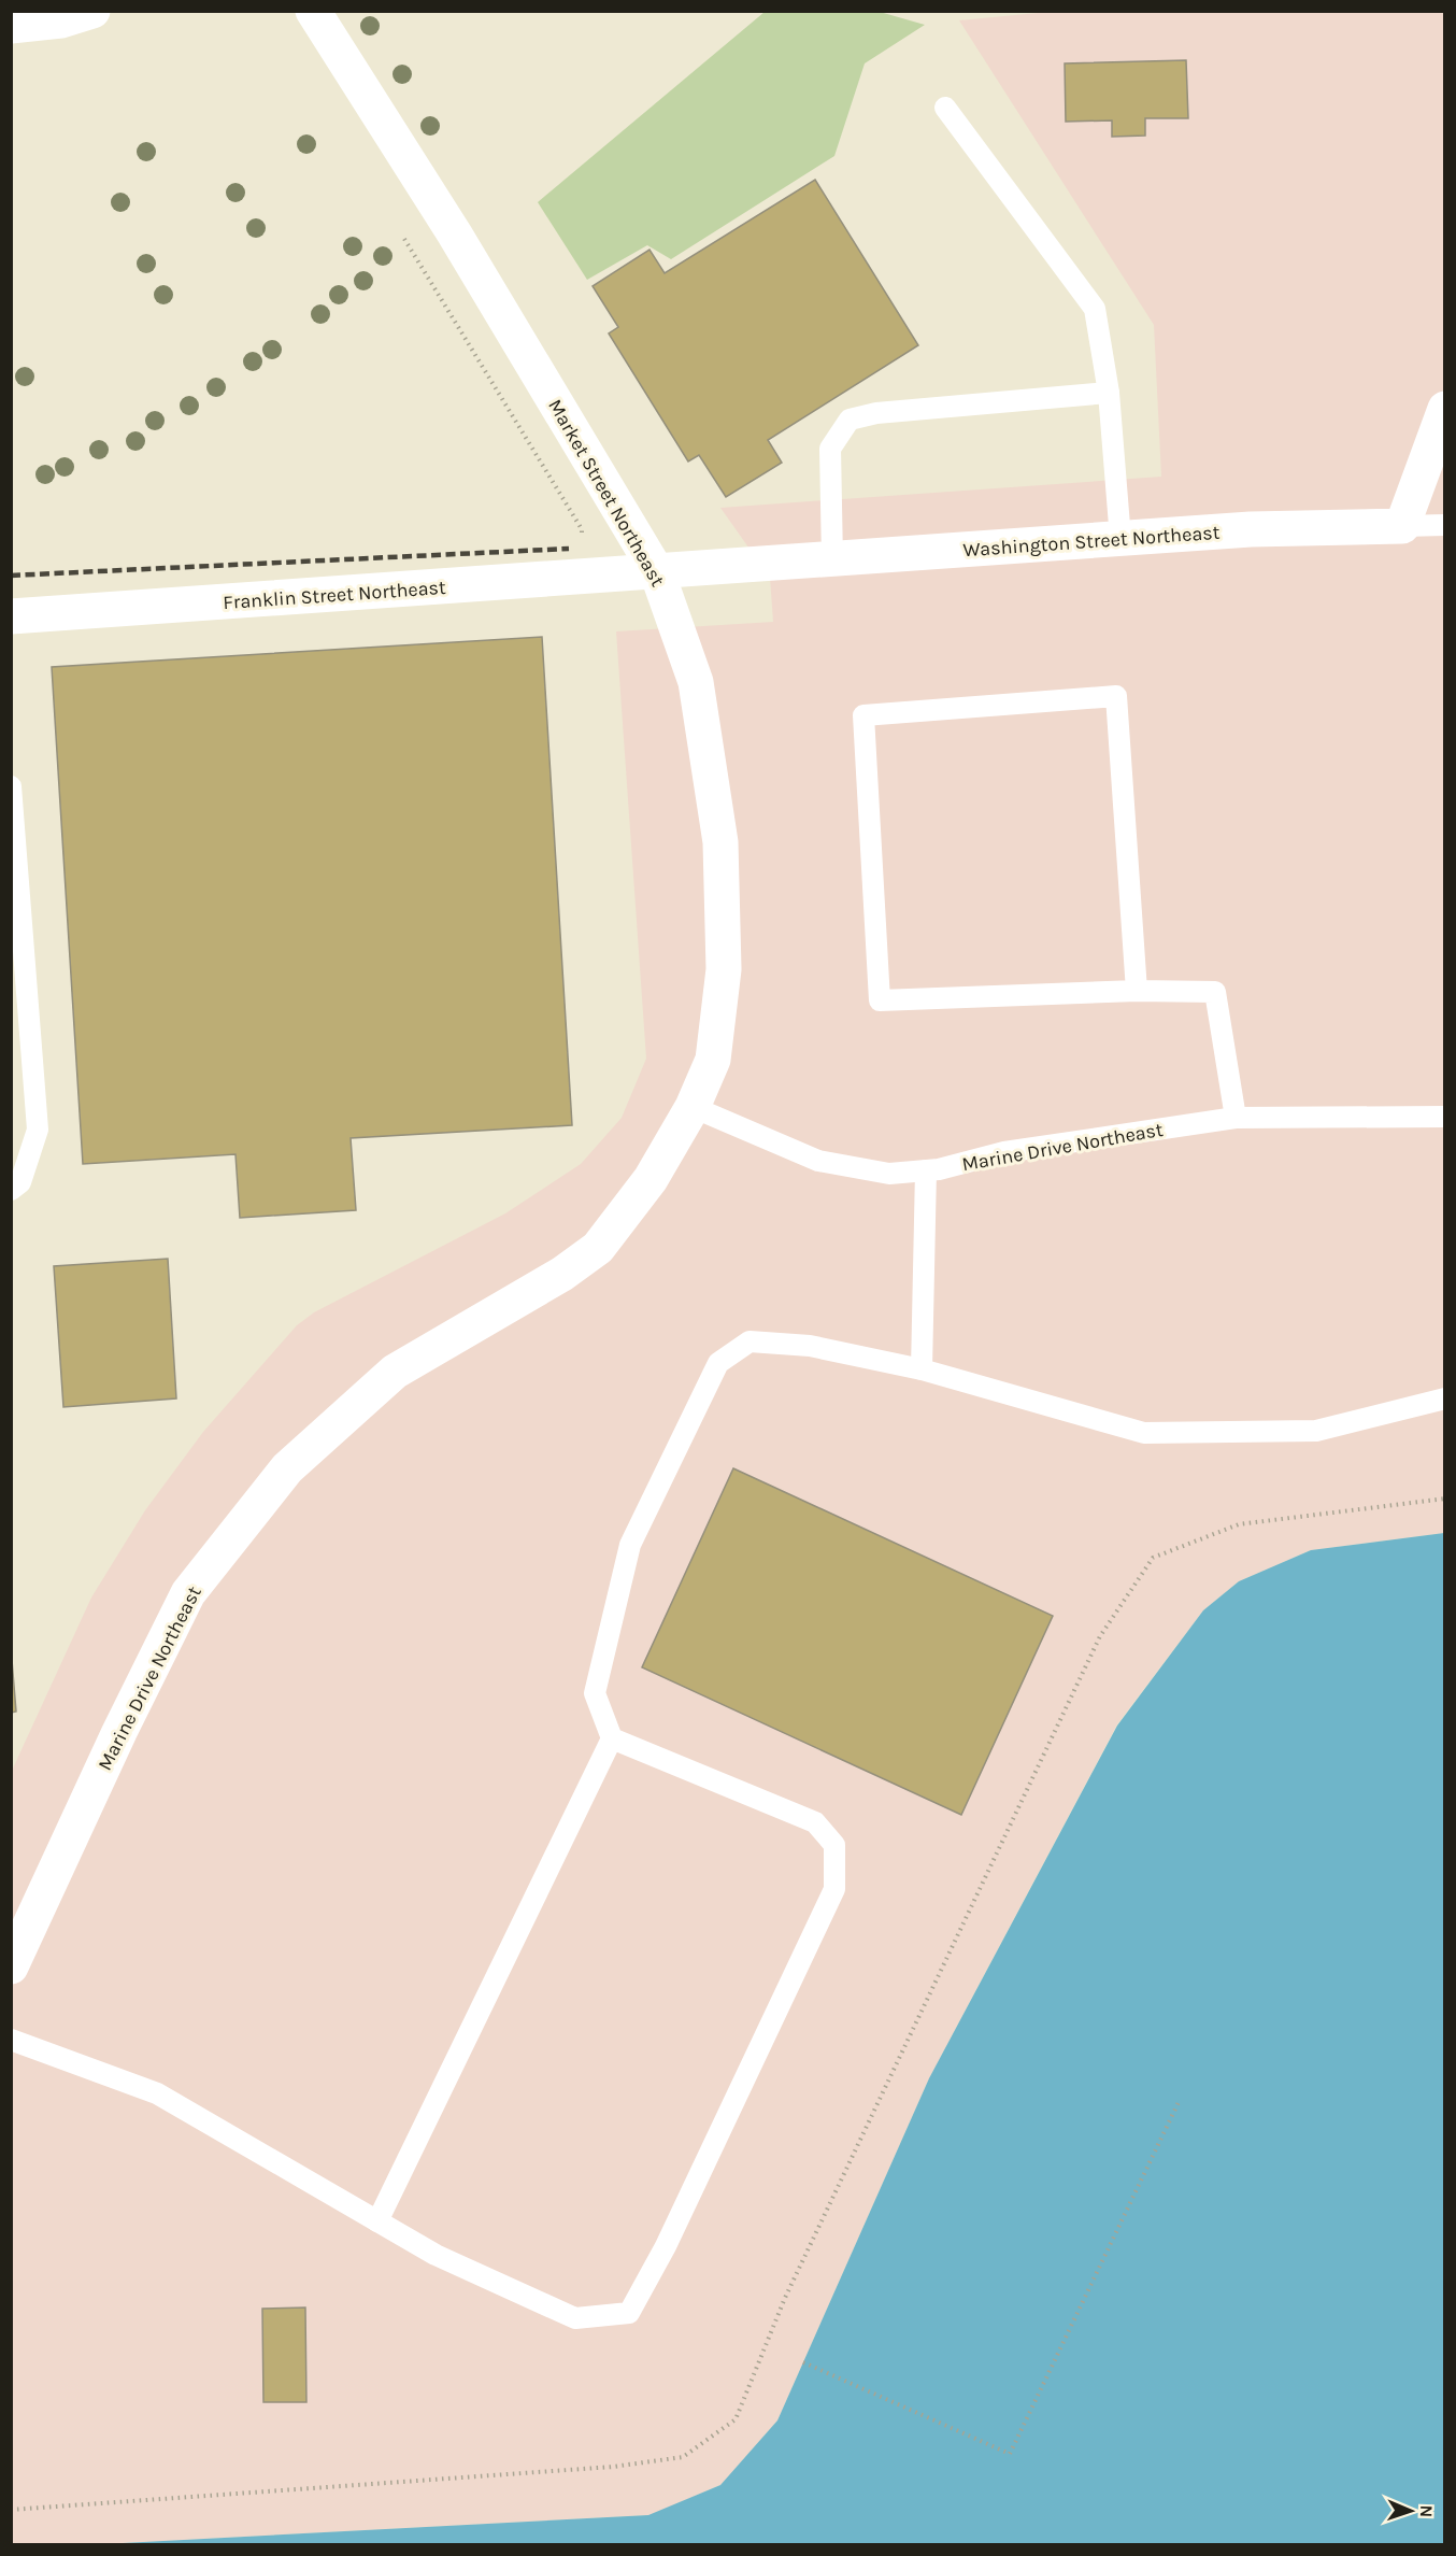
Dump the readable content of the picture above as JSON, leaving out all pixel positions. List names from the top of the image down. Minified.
{"streets":{"street":["Market Street Northeast","Washington Street Northeast","Franklin Street Northeast","Marine Drive Northeast"]},"crossings":[["Market Street Northeast","Washington Street Northeast"],["Market Street Northeast","Franklin Street Northeast"],["Market Street Northeast","Marine Drive Northeast"],["Washington Street Northeast","Franklin Street Northeast"]],"north":"right"}
